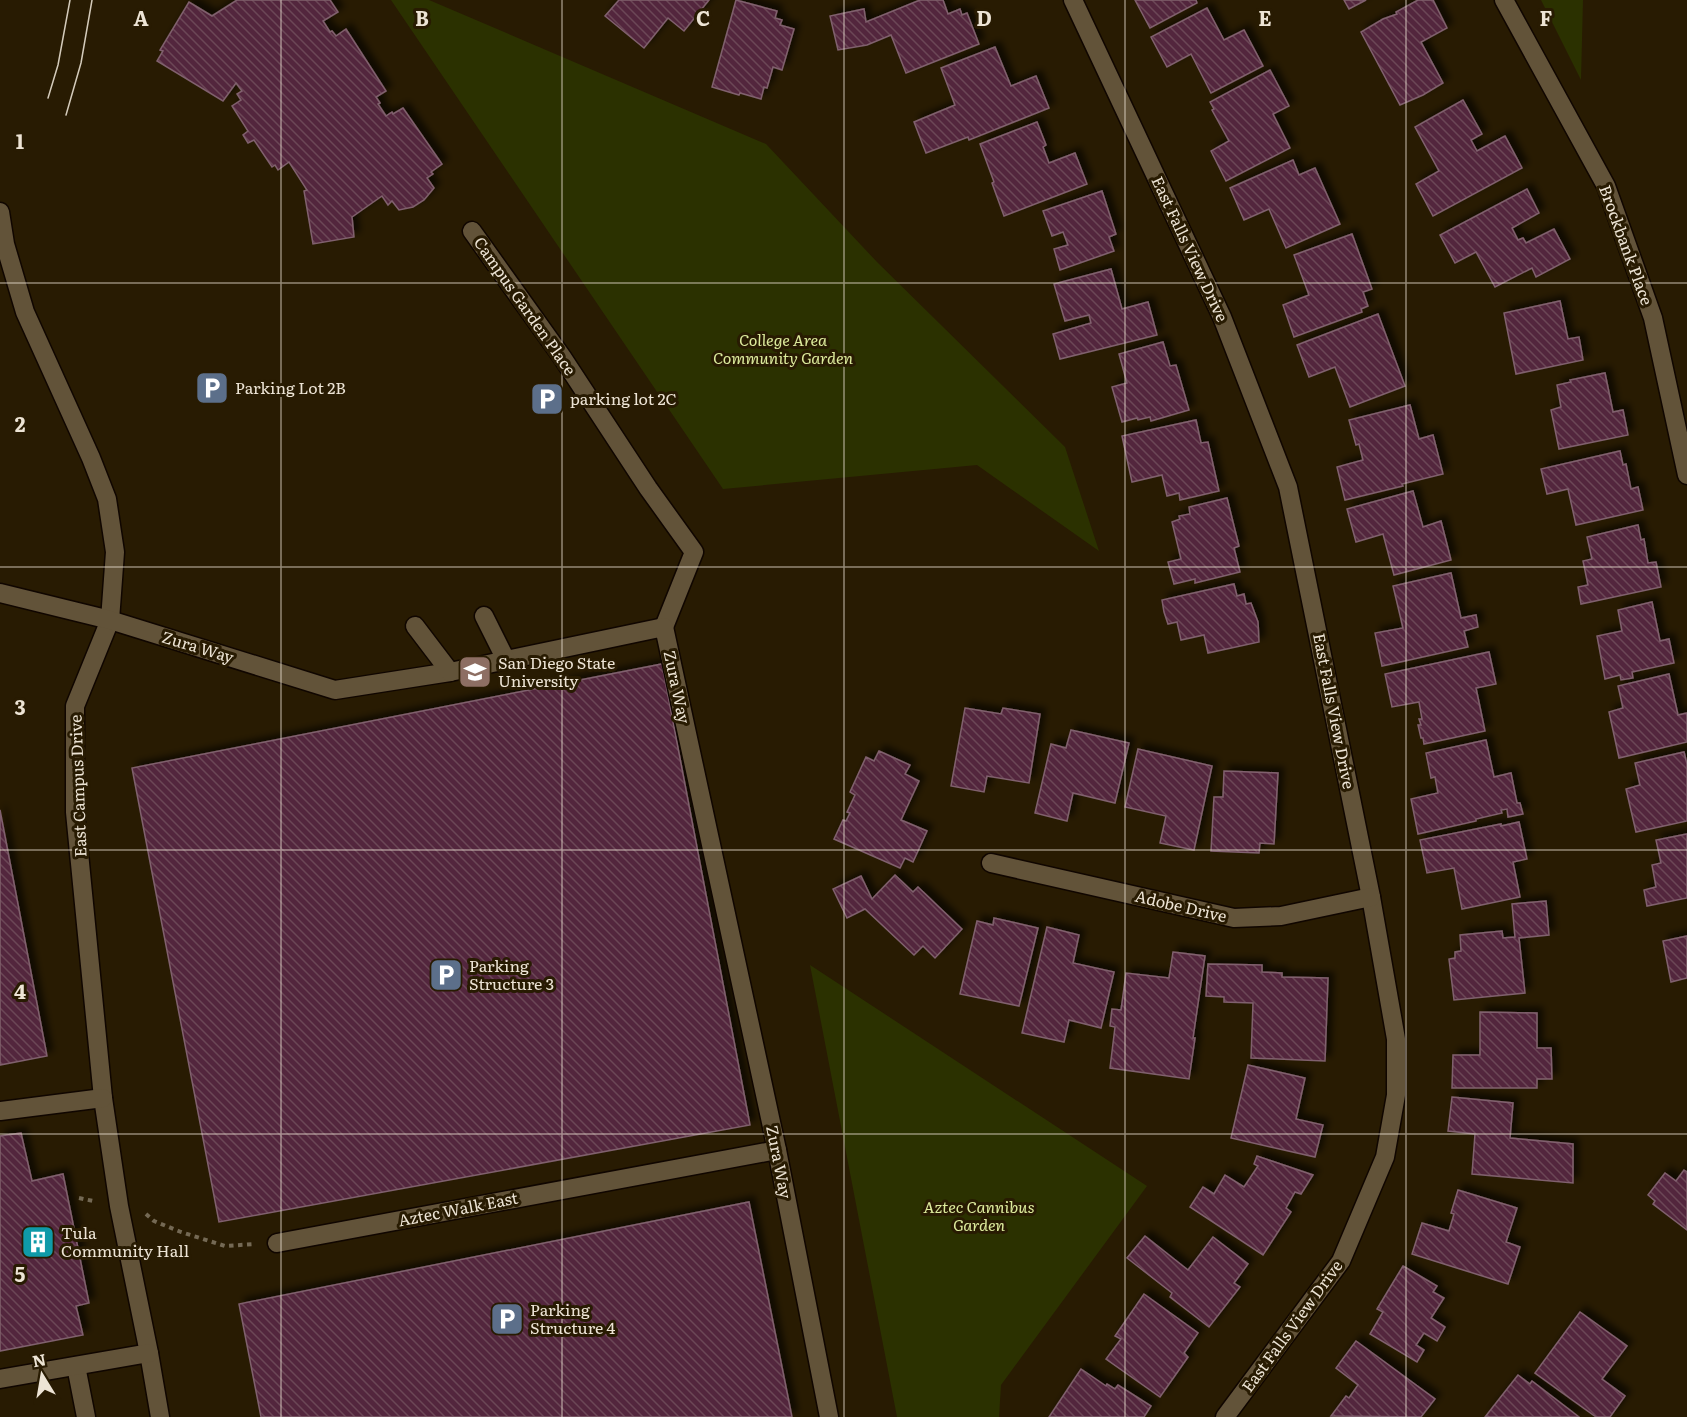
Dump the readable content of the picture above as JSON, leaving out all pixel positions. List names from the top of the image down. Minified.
{"streets":{"street":["Brockbank Place","East Falls View Drive","Campus Garden Place","Zura Way","East Campus Drive","Adobe Drive","Aztec Walk East"]},"crossings":[["East Falls View Drive","Adobe Drive"],["Campus Garden Place","Zura Way"],["Zura Way","East Campus Drive"],["Zura Way","Aztec Walk East"]],"parks":["College Area Community Garden","Aztec Cannibus Garden"],"places":{"parking":["Parking Lot 2B","parking lot 2C","Parking Structure 3","Parking Structure 4"],"school or university":["San Diego State University"],"building":["Tula Community Hall"]},"north":"top","grid":{"columns":["A","B","C","D","E","F"],"rows":["1","2","3","4","5"]}}
